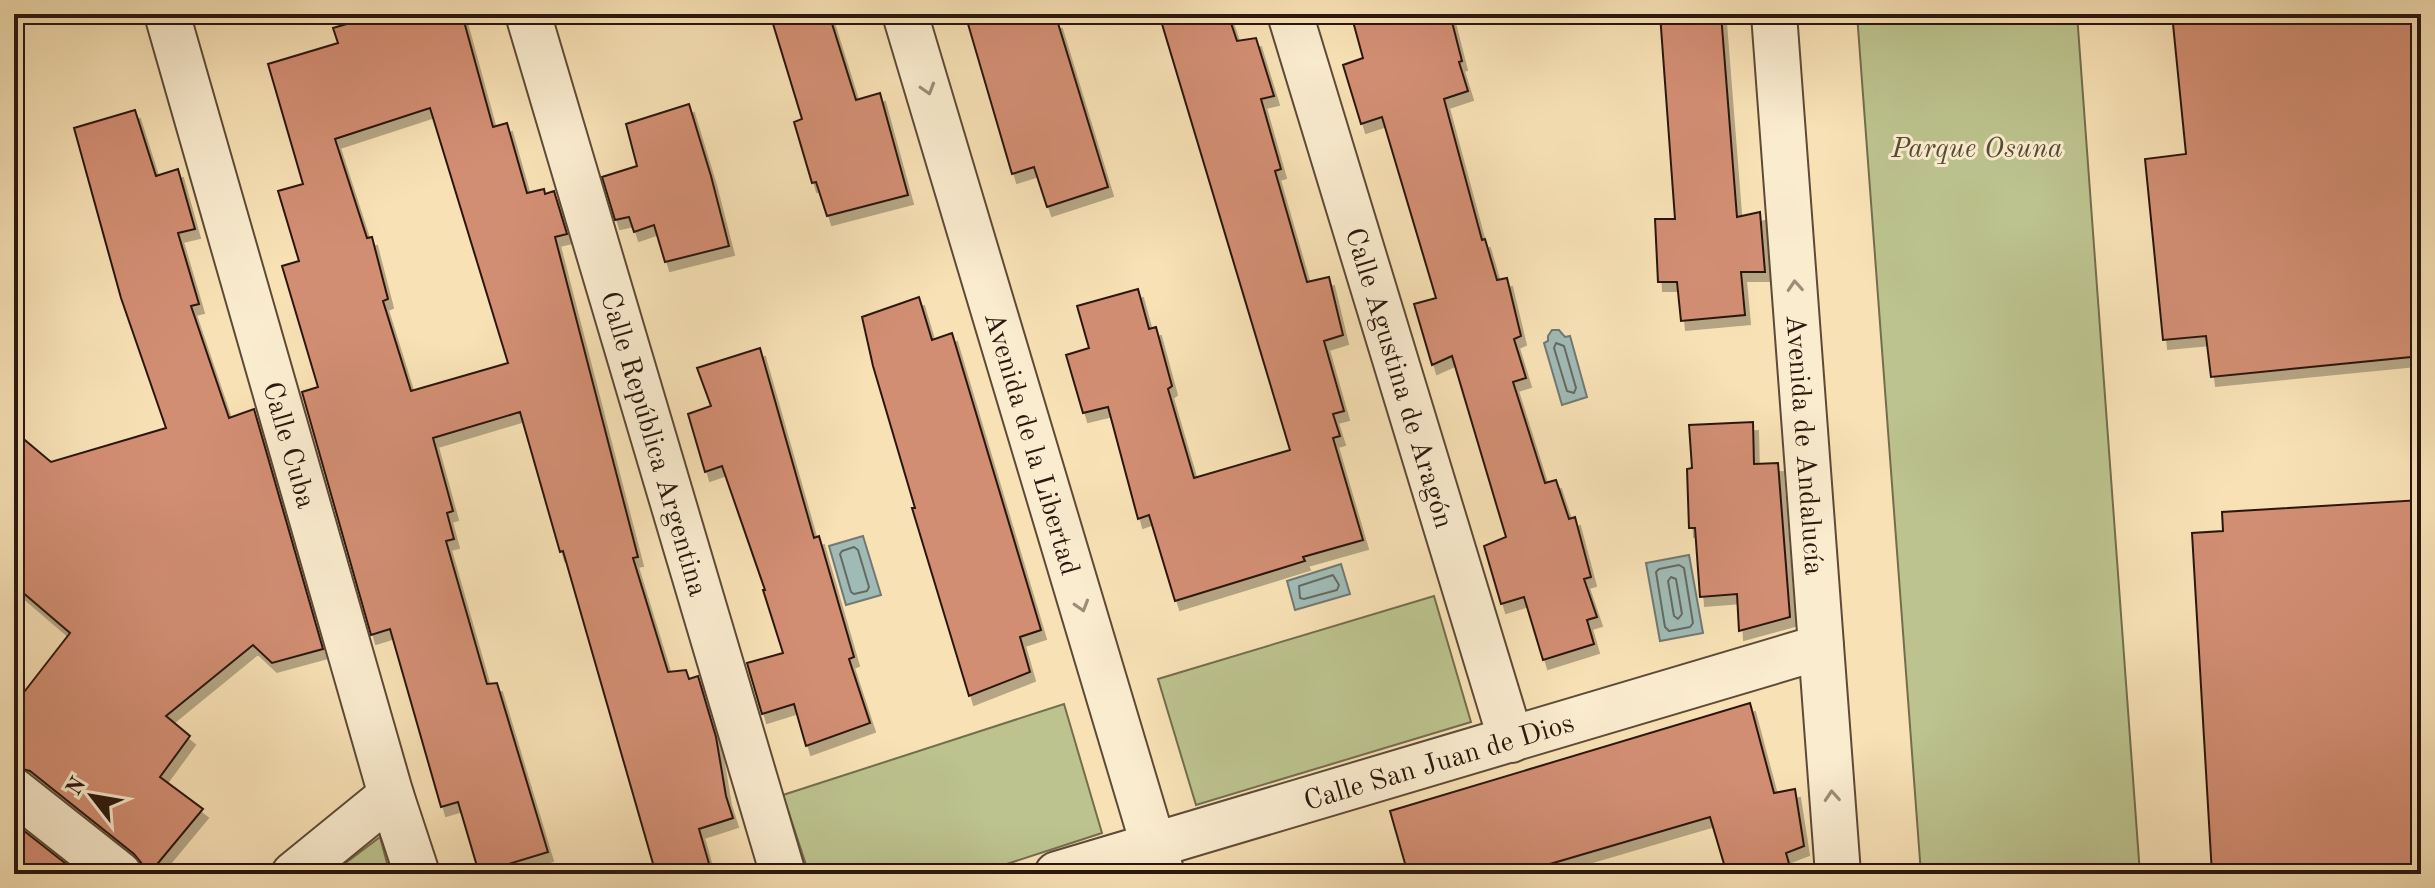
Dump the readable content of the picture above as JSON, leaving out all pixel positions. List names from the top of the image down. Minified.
{"streets":{"street":["Calle Agustina de Aragón","Calle Cuba","Calle República Argentina","Avenida de la Libertad","Avenida de Andalucía","Calle San Juan de Dios"]},"crossings":[["Calle Agustina de Aragón","Calle San Juan de Dios"],["Avenida de la Libertad","Calle San Juan de Dios"],["Avenida de Andalucía","Calle San Juan de Dios"]],"one_way":["Avenida de la Libertad","Avenida de Andalucía"],"parks":["Parque Osuna"],"north":"top left"}
